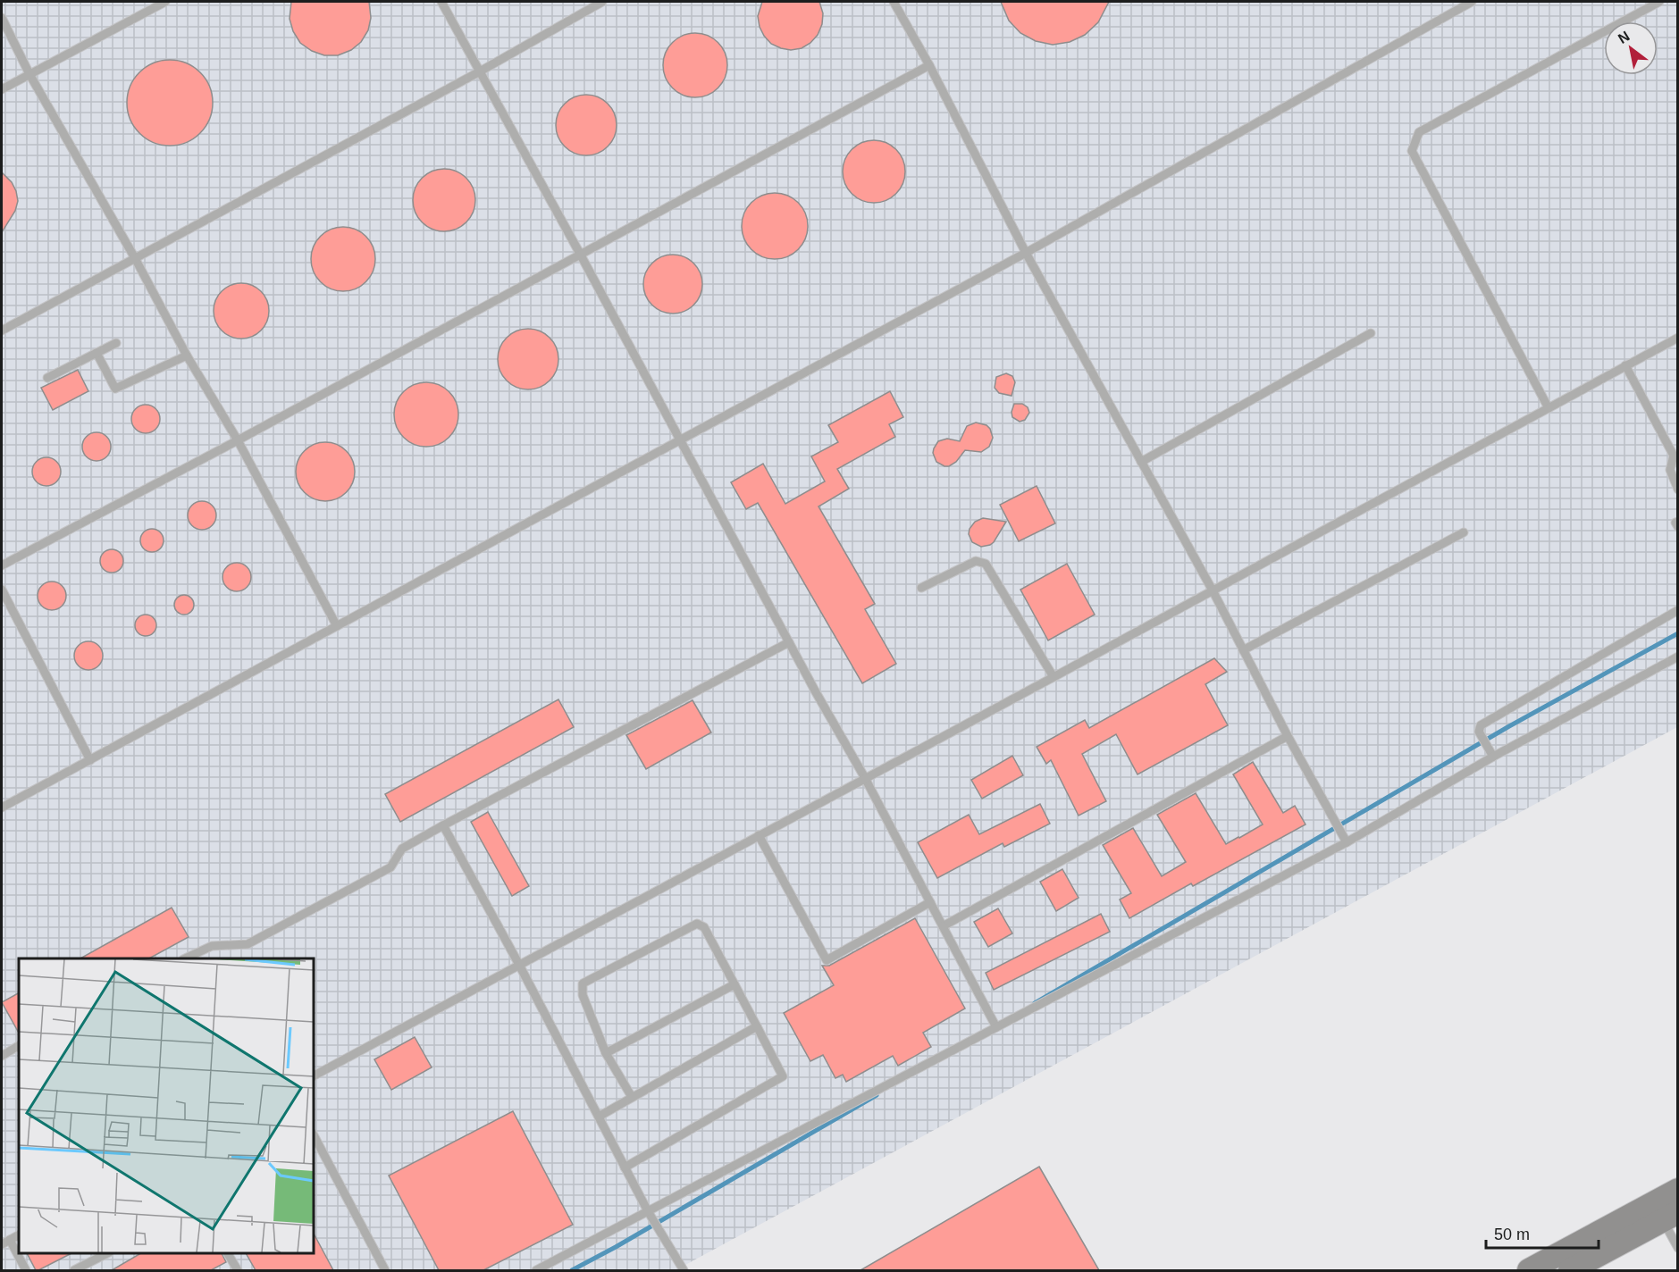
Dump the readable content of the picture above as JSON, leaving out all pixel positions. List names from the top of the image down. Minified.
{"scale_bar":"50 m","north":"top left"}
